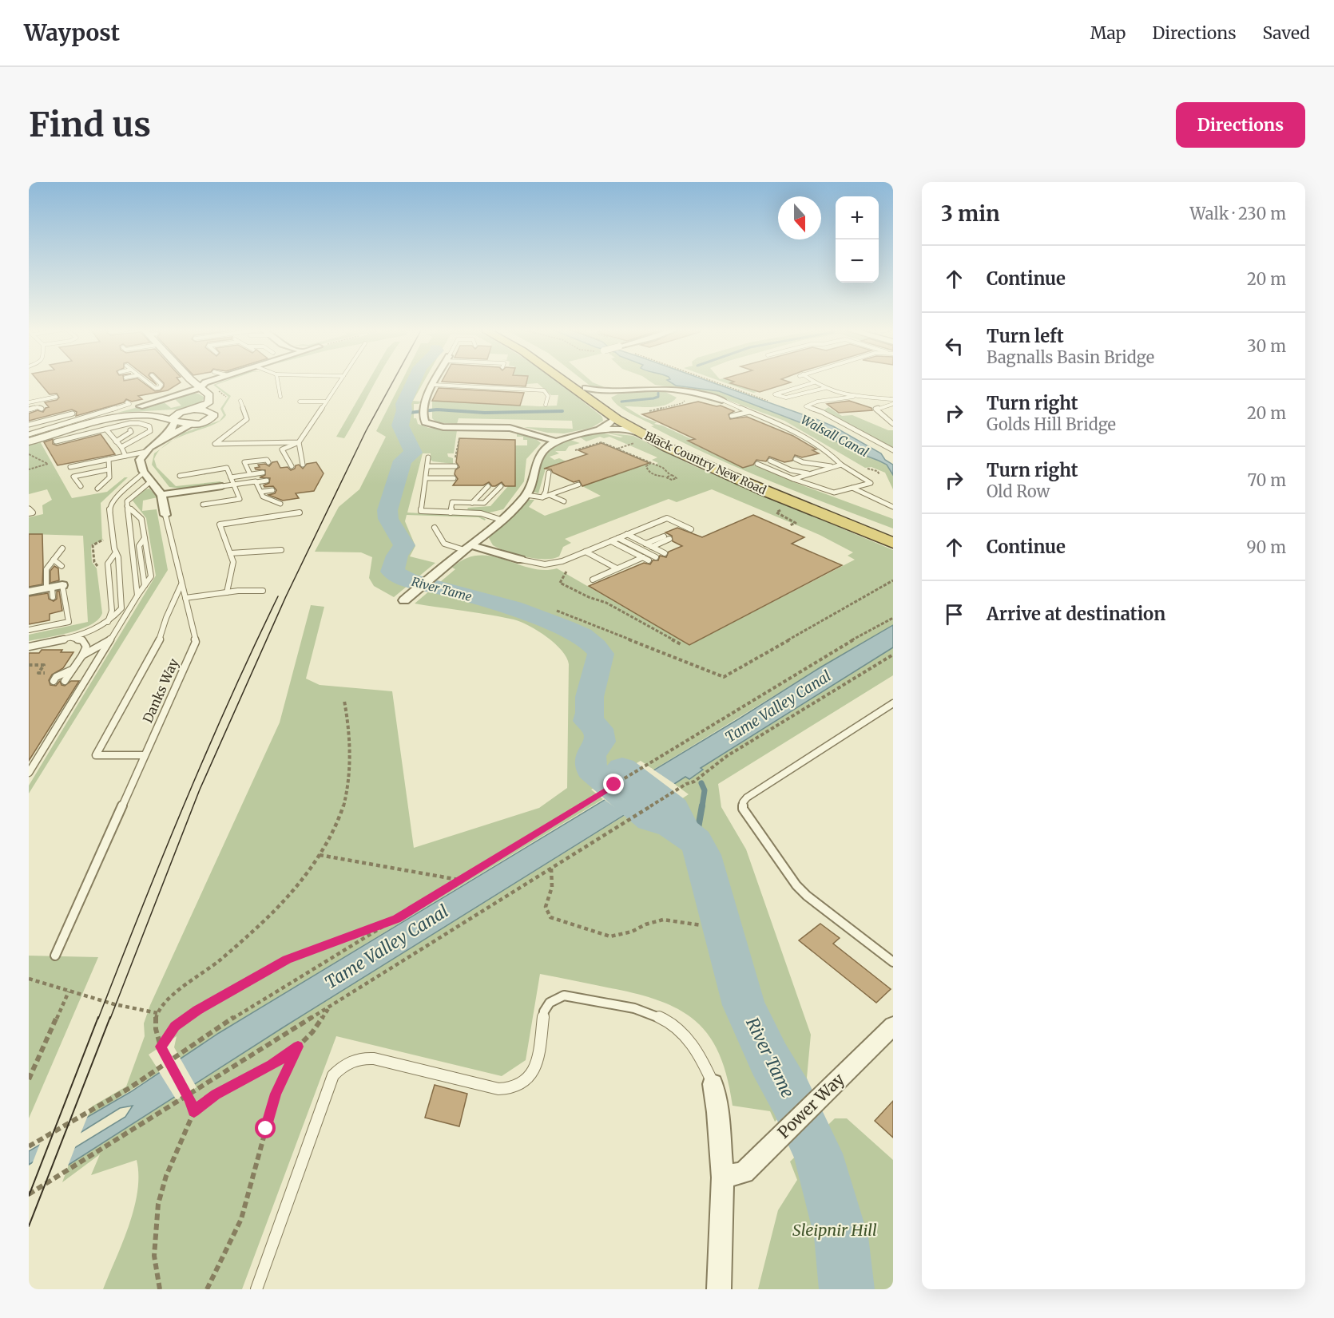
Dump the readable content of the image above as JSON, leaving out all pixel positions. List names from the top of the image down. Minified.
{"streets":{"highway":["Black Country New Road"],"street":["Danks Way","Power Way"]},"water":["Walsall Canal","River Tame","Tame Valley Canal"],"parks":["Sleipnir Hill"],"north":"bottom","page":{"header":"Waypost","nav":["Map","Directions","Saved"],"buttons":"Directions","title":"Find us","heading":["3 min","Walk · 230 m"],"map_buttons":["+","−"],"list":[["Continue","20 m"],["Turn left","Bagnalls Basin Bridge","30 m"],["Turn right","Golds Hill Bridge","20 m"],["Turn right","Old Row","70 m"],["Continue","90 m"],"Arrive at destination"]}}
